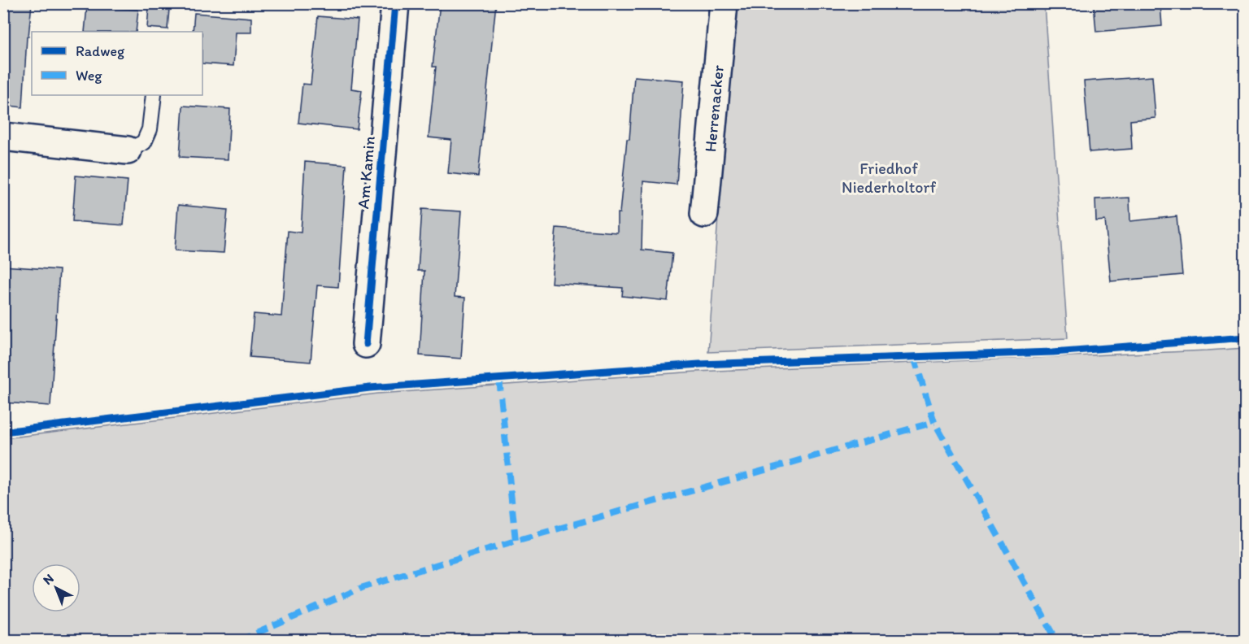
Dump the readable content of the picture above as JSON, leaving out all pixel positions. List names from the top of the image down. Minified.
{"streets":{"street":["Herrenacker","Am Kamin"]},"parks":["Friedhof Niederholtorf"],"legend":["Radweg","Weg"],"north":"top left"}
